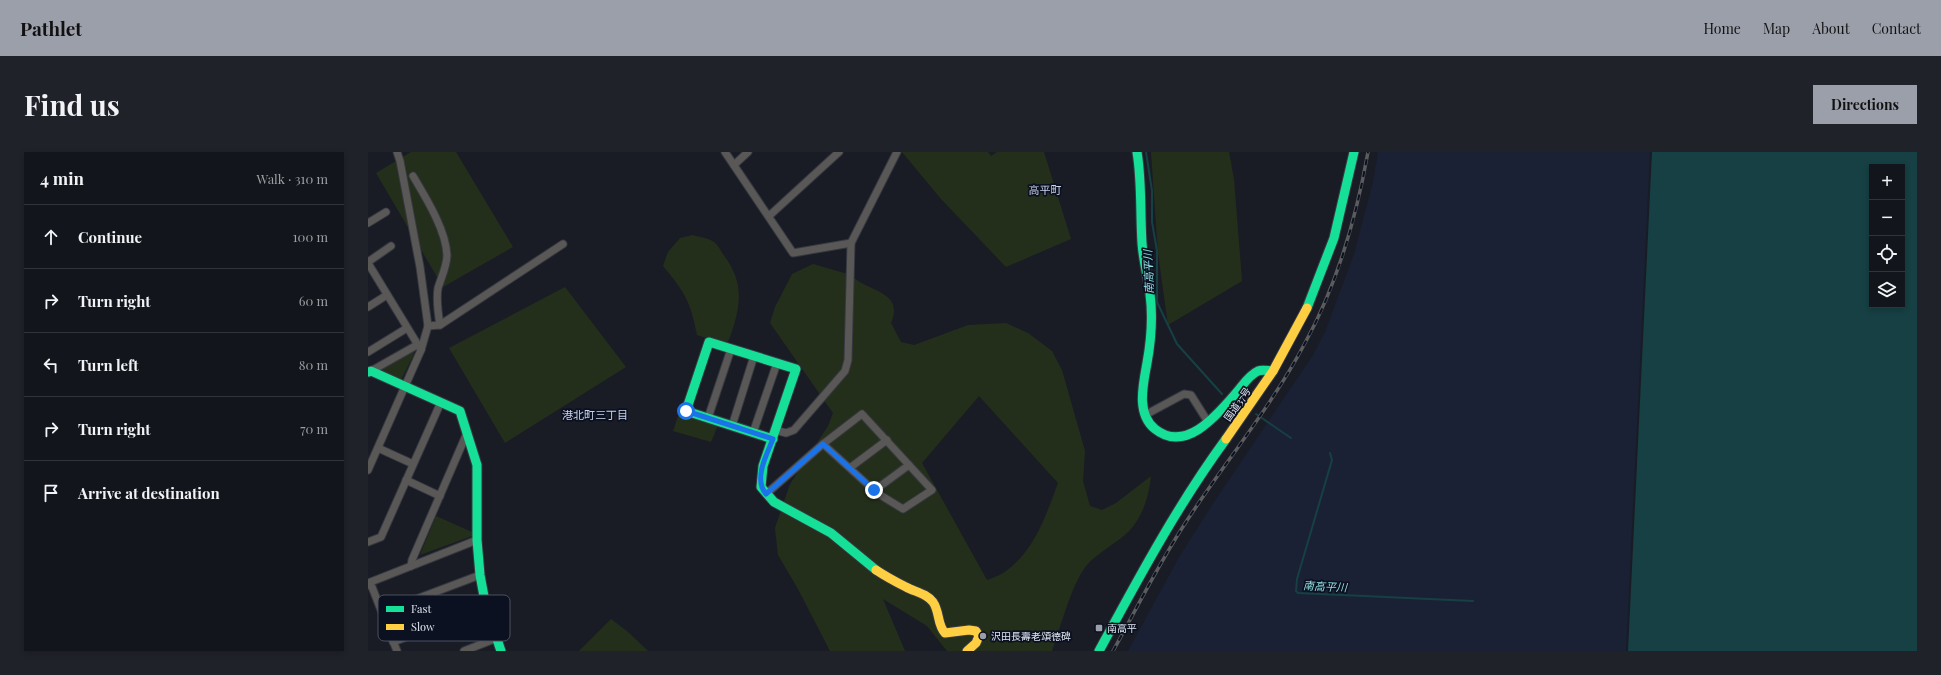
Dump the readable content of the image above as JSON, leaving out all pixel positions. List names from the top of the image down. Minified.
{"streets":{"main road":["国道37号"]},"districts":["高平町","港北町三丁目"],"water":["南高平川"],"places":{"transit":["南高平"],"other":["沢田長壽老頌徳碑"]},"legend":["Fast","Slow"],"page":{"header":"Pathlet","nav":["Home","Map","About","Contact"],"buttons":"Directions","title":"Find us","heading":["4 min","Walk · 310 m"],"map_buttons":["+","−"],"list":[["Continue","100 m"],["Turn right","60 m"],["Turn left","80 m"],["Turn right","70 m"],"Arrive at destination"]}}
